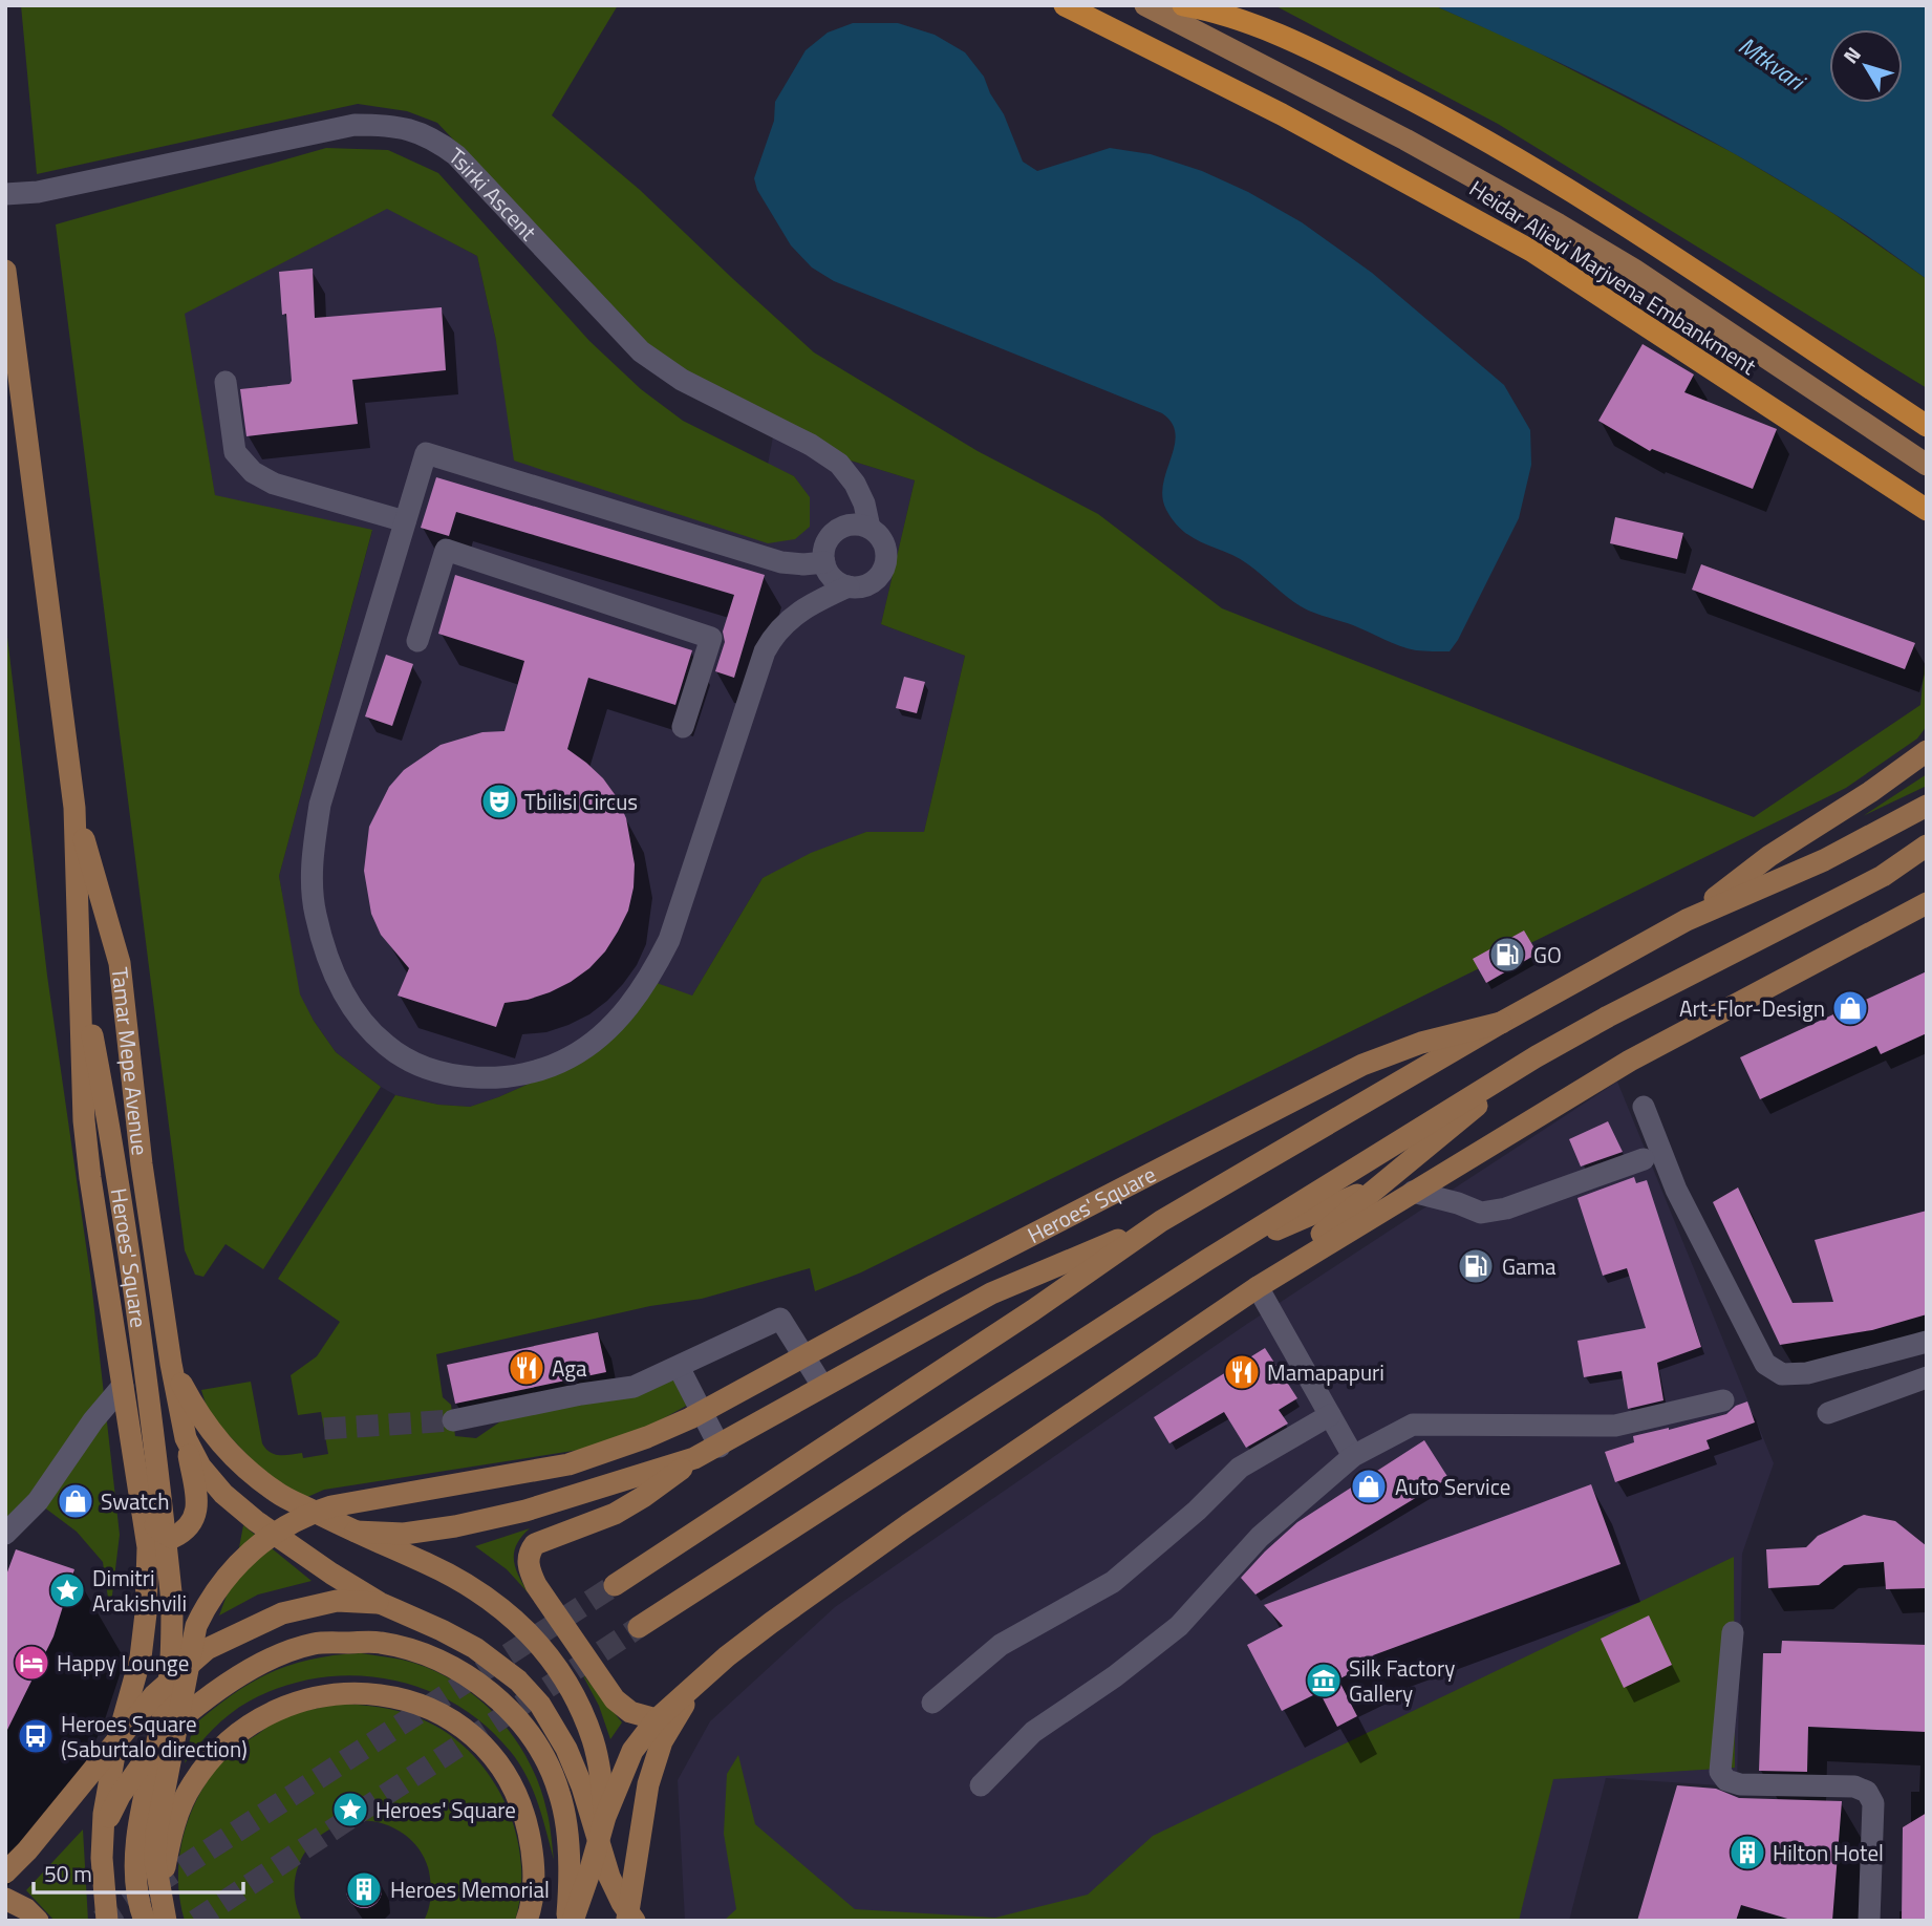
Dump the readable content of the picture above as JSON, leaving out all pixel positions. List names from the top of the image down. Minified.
{"streets":{"highway":["Heidar Alievi Marjvena Embankment"],"main road":["Tamar Mepe Avenue","Heroes' Square"],"street":["Tsirki Ascent"]},"crossings":[["Tamar Mepe Avenue","Heroes' Square"]],"water":["Mtkvari"],"places":{"theatre":["Tbilisi Circus"],"fuel station":["GO","Gama"],"shop":["Art-Flor-Design","Auto Service","Swatch"],"restaurant":["Aga","Mamapapuri"],"place":["Dimitri Arakishvili","Heroes' Square"],"hotel":["Happy Lounge"],"museum":["Silk Factory Gallery"],"bus stop":["Heroes Square (Saburtalo direction)"],"building":["Hilton Hotel","Heroes Memorial"]},"scale_bar":"50 m","north":"top left"}
